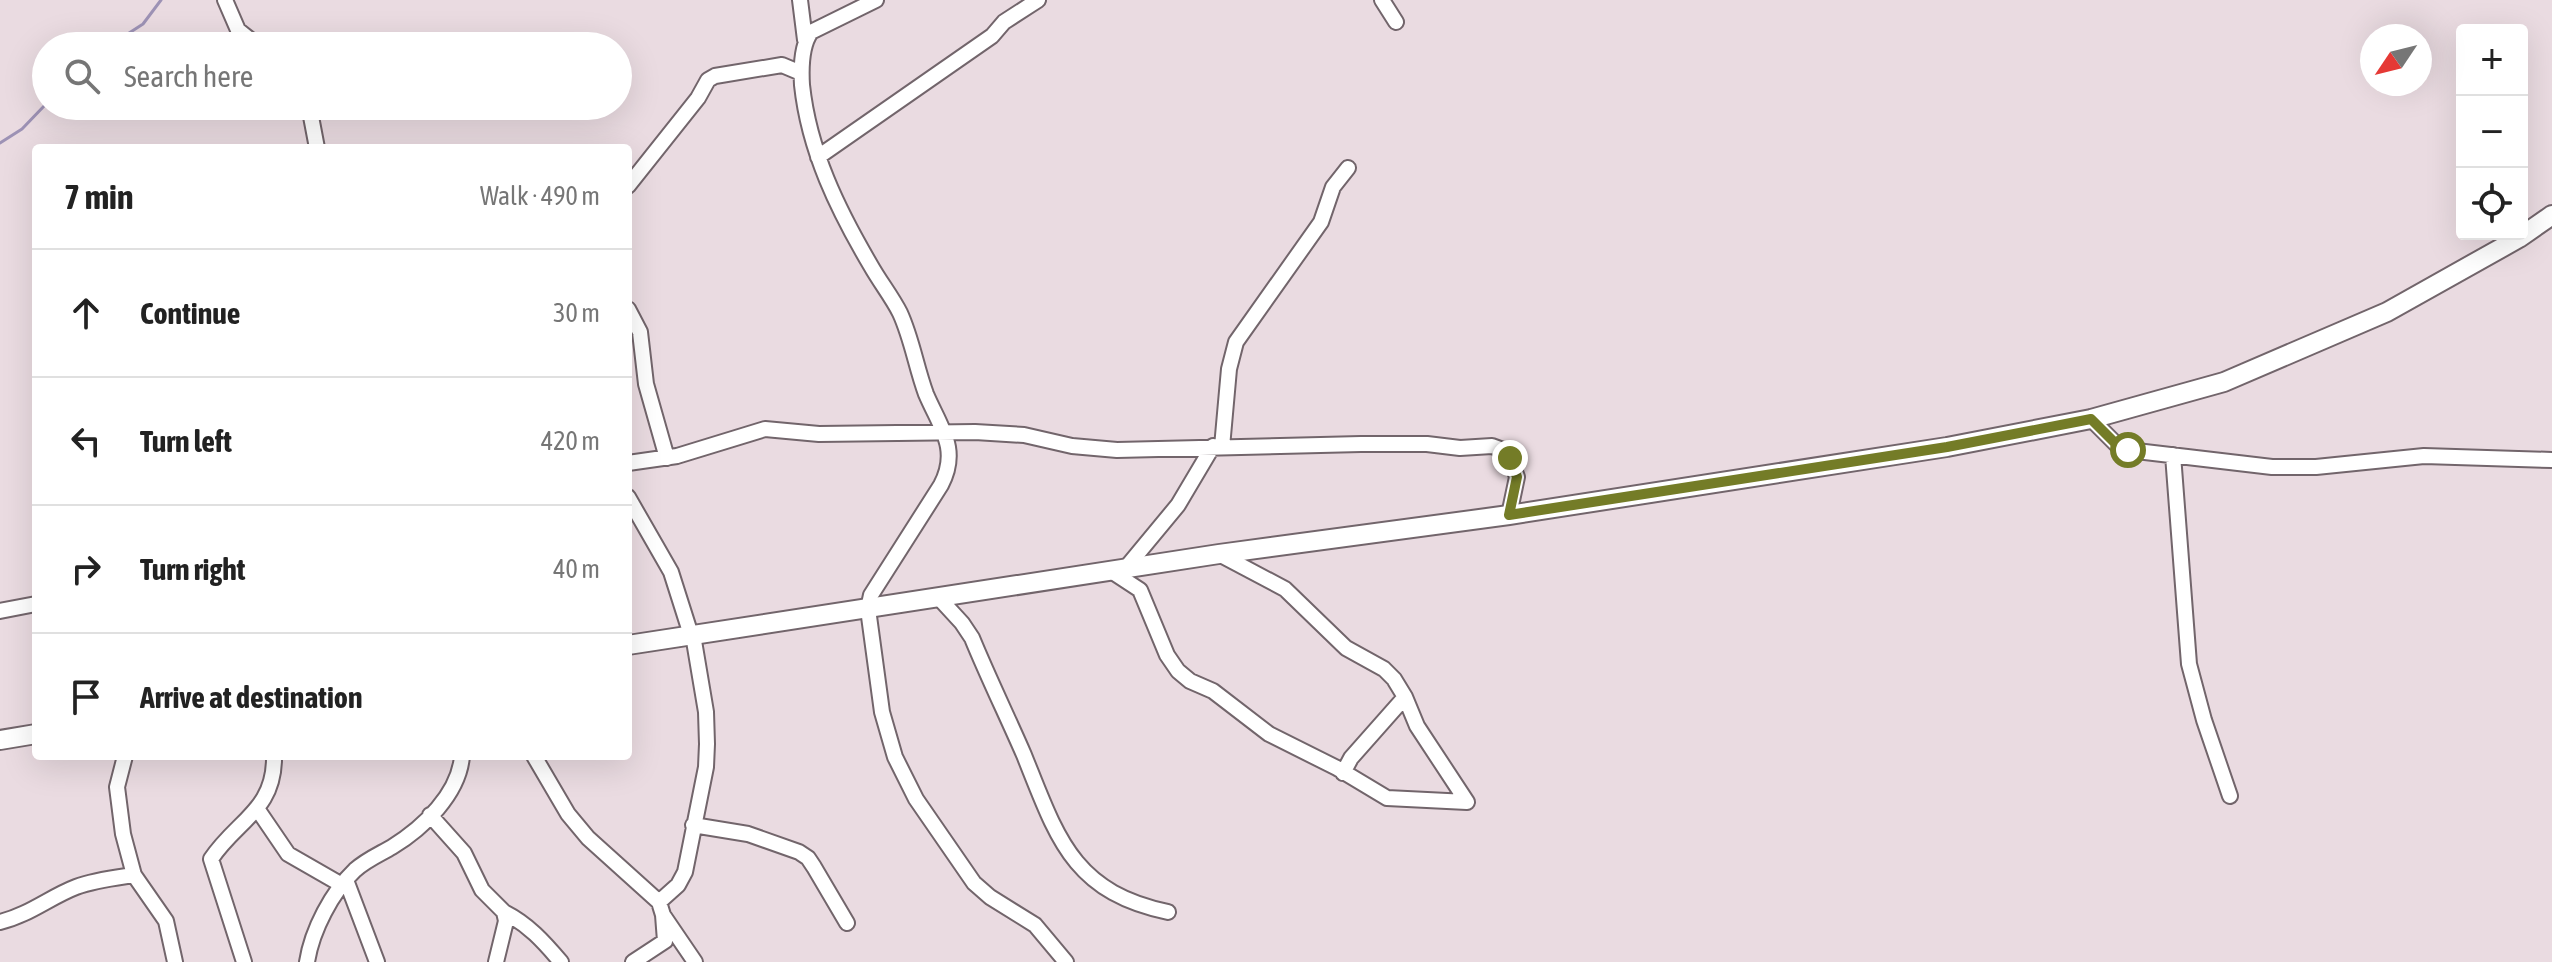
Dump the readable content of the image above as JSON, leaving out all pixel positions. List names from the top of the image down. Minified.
{"north":"bottom left","page":{"map_buttons":["+","−"],"search":"Search here","heading":["7 min","Walk · 490 m"],"list":[["Continue","30 m"],["Turn left","420 m"],["Turn right","40 m"],"Arrive at destination"]}}
